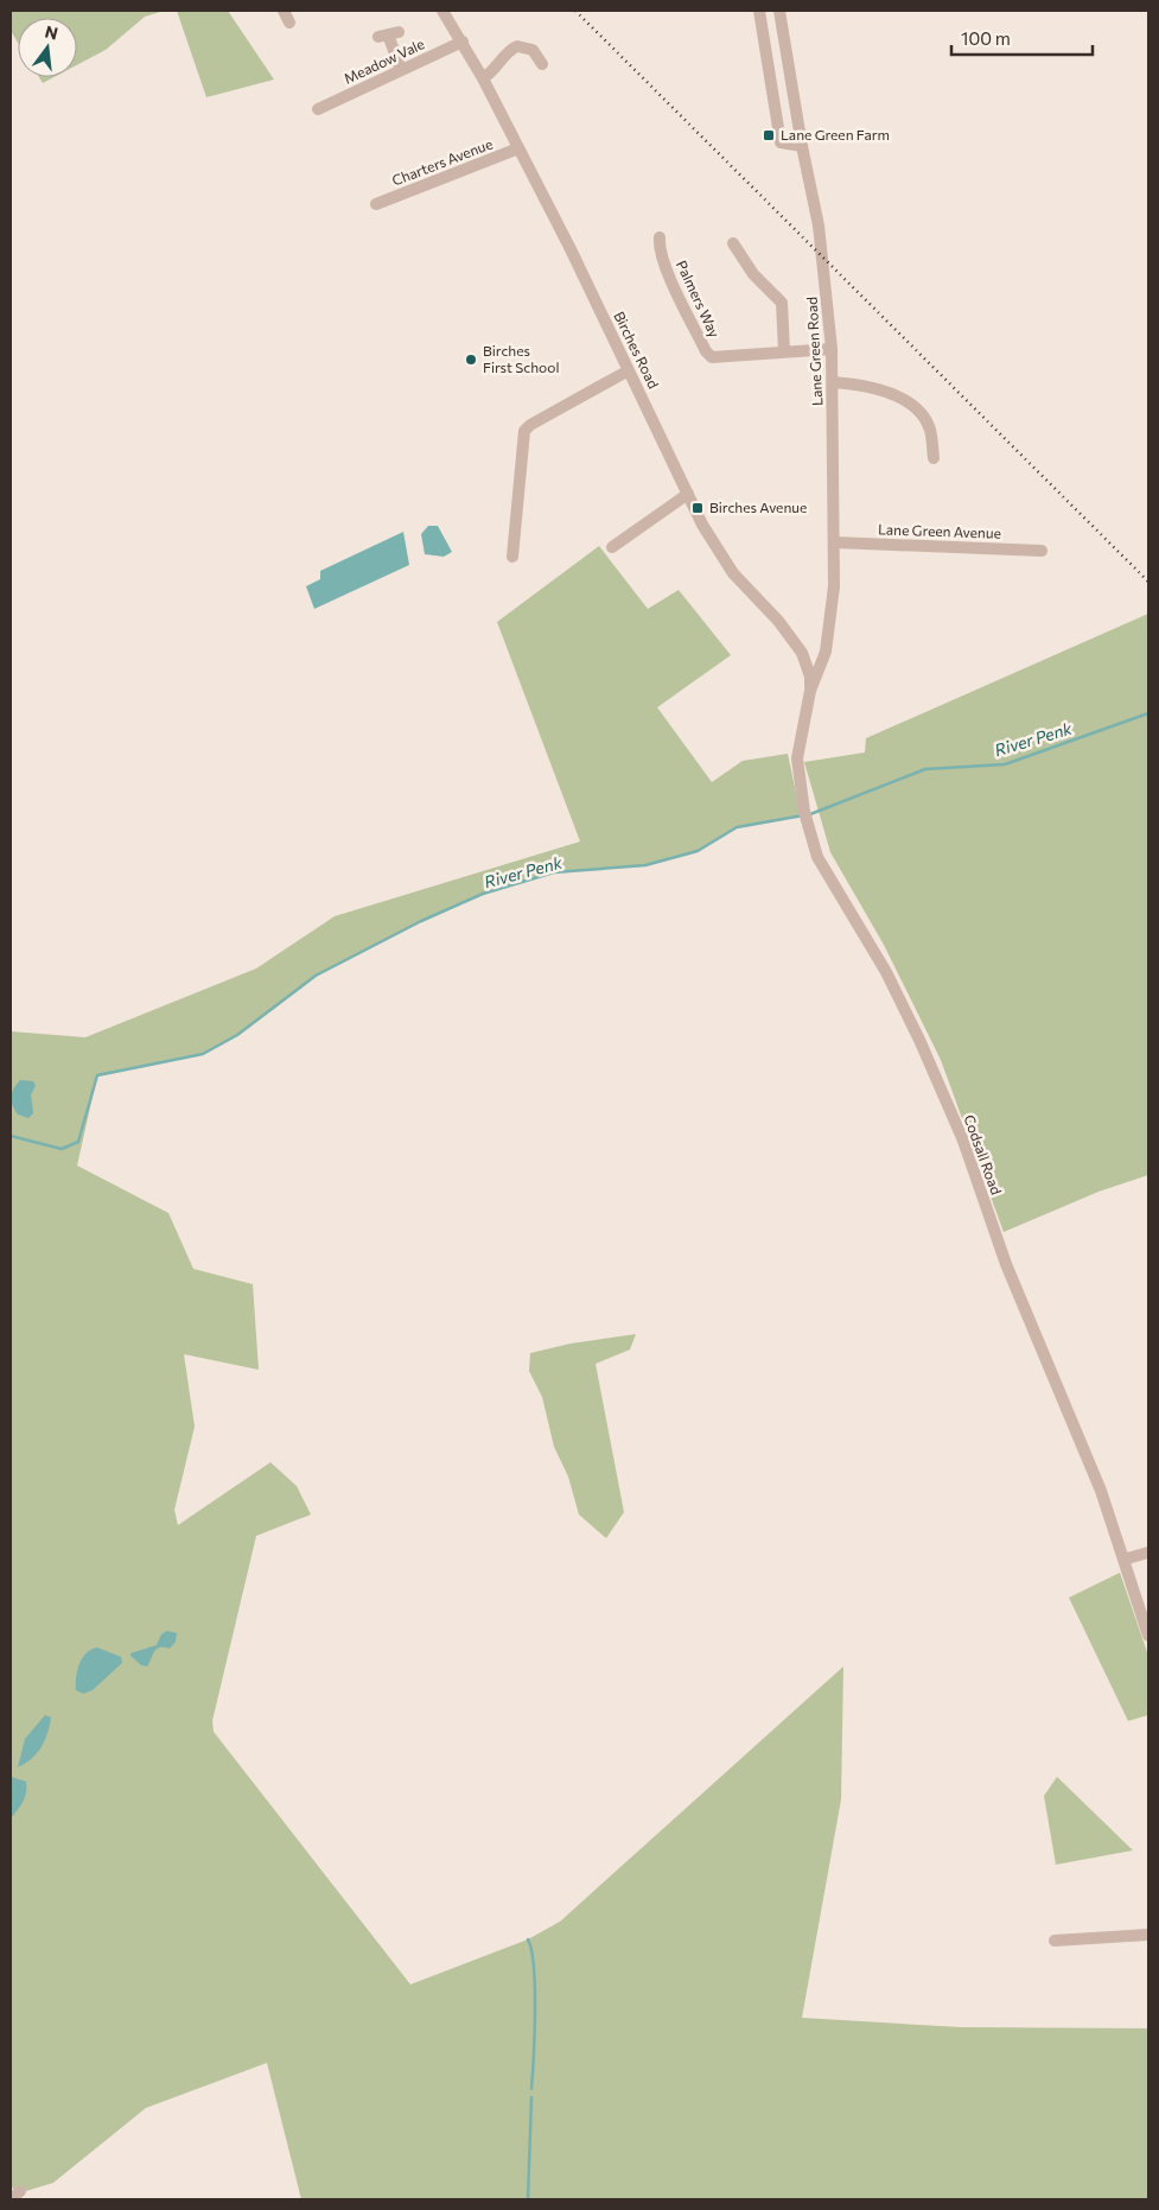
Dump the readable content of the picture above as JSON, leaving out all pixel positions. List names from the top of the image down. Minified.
{"streets":{"street":["Meadow Vale","Charters Avenue","Palmers Way","Birches Road","Lane Green Road","Lane Green Avenue","Codsall Road"]},"crossings":[["Meadow Vale","Birches Road"],["Charters Avenue","Birches Road"],["Palmers Way","Lane Green Road"],["Birches Road","Lane Green Road"],["Birches Road","Codsall Road"],["Lane Green Road","Lane Green Avenue"],["Lane Green Road","Codsall Road"]],"water":["River Penk"],"places":{"transit":["Lane Green Farm","Birches Avenue"],"other":["Birches First School"]},"scale_bar":"100 m","north":"top"}
